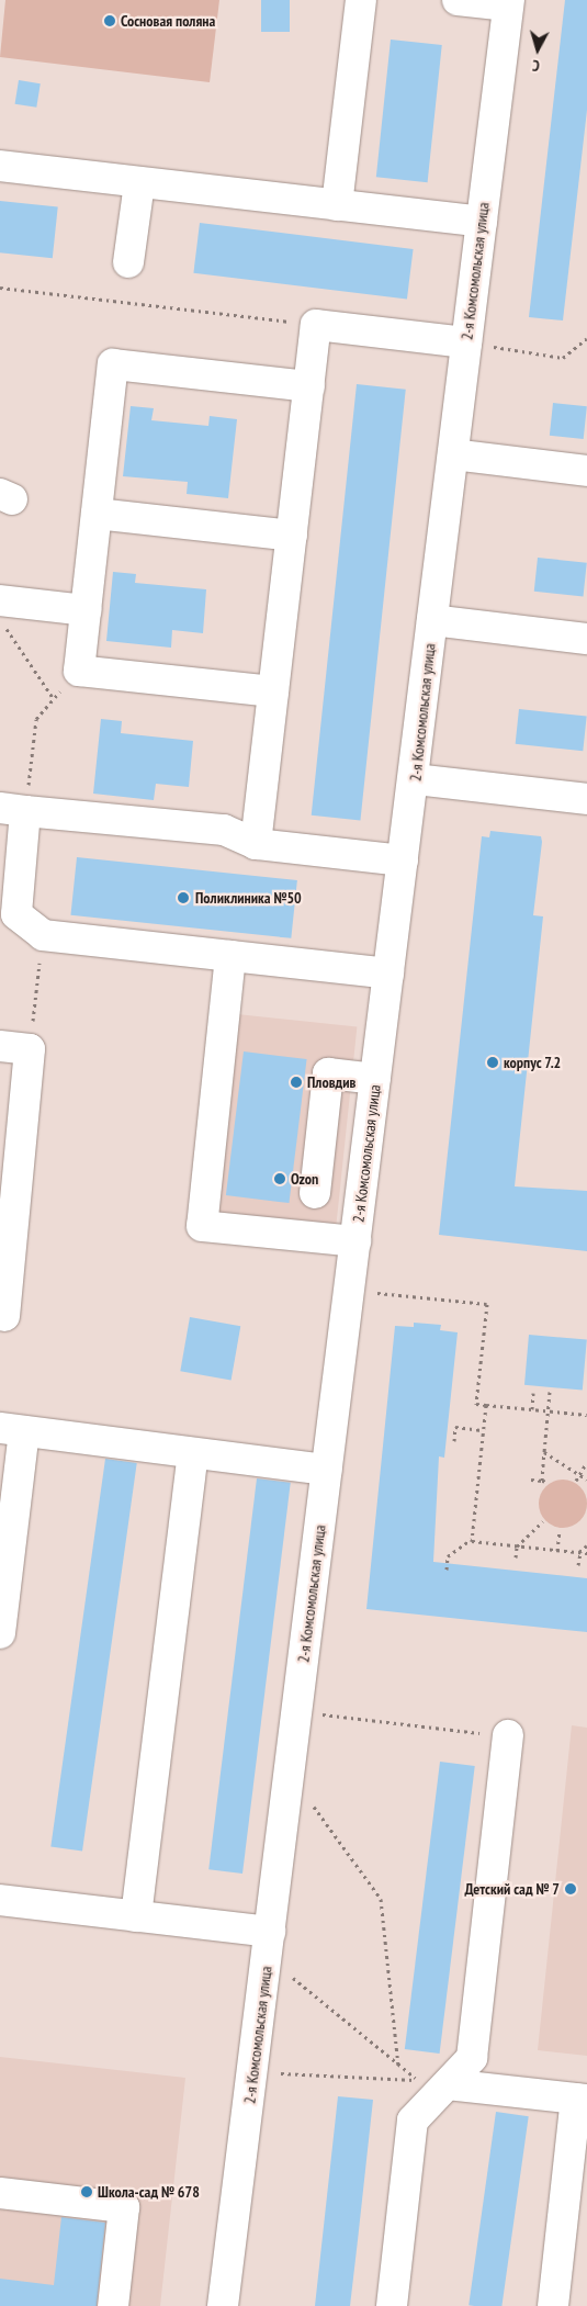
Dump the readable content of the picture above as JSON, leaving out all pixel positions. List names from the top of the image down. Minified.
{"streets":{"street":["2-я Комсомольская улица"]},"places":["Сосновая поляна","Поликлиника №50","корпус 7.2","Пловдив","Ozon","Детский сад № 7","Школа-сад № 678"],"north":"bottom"}
